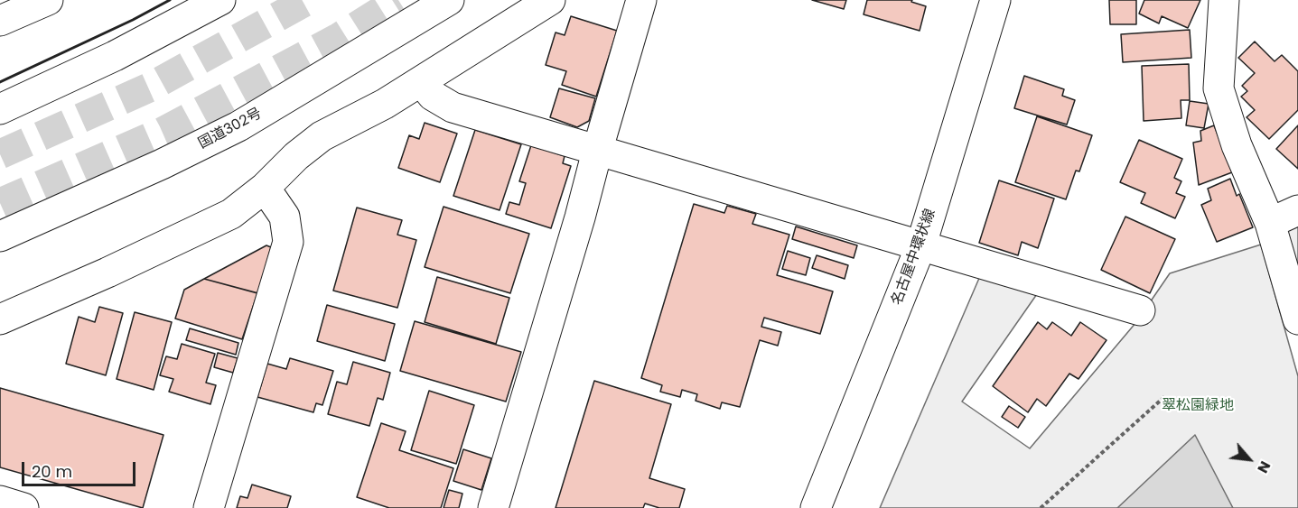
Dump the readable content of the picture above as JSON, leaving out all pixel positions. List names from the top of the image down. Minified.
{"streets":{"main road":["国道302号","名古屋中環状線"]},"parks":["翠松園緑地"],"scale_bar":"20 m","north":"bottom right"}
